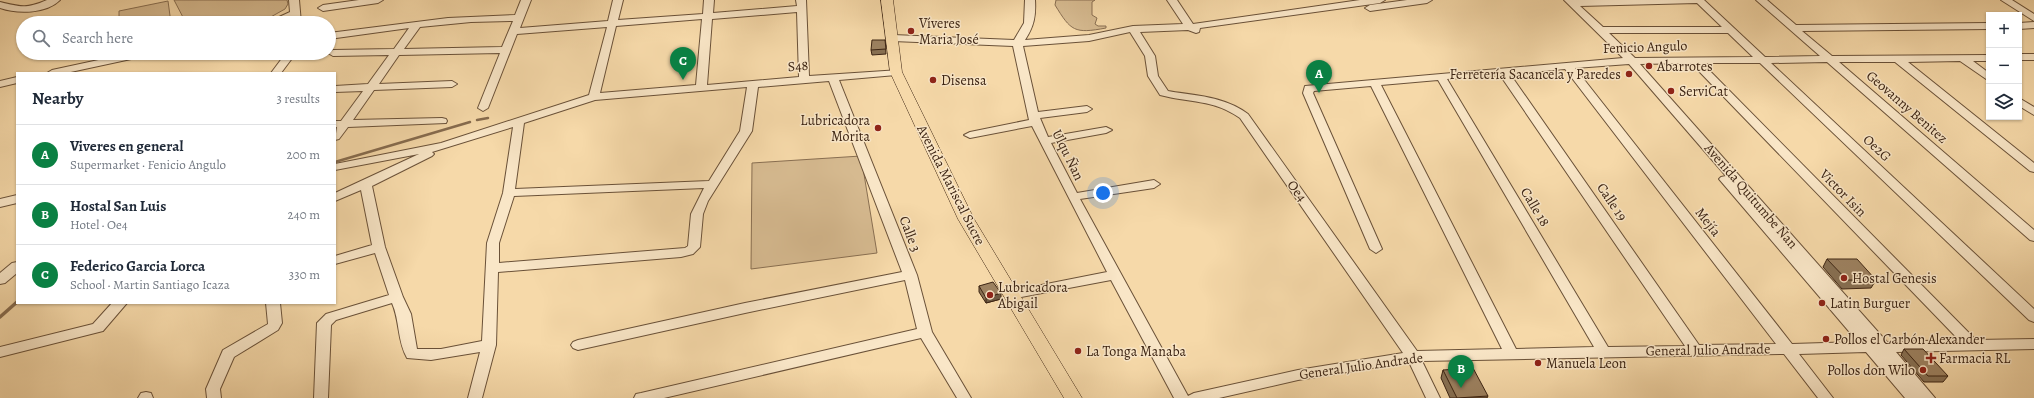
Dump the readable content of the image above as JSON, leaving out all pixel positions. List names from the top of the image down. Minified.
{"streets":{"main road":["Avenida Mariscal Sucre"],"street":["Fenicio Angulo","S48","Geovanny Benitez","Oe2G","Ulqu Ñan","Oe4","Victor Isin","Avenida Quitumbe Ñan","Calle 19","Calle 18","Mejía","Calle 3","General Julio Andrade"]},"crossings":[["Fenicio Angulo","Geovanny Benitez"],["Fenicio Angulo","Oe2G"],["Fenicio Angulo","Victor Isin"],["Fenicio Angulo","Avenida Quitumbe Ñan"],["Fenicio Angulo","Calle 19"],["Fenicio Angulo","Calle 18"],["Fenicio Angulo","Mejía"],["S48","Avenida Mariscal Sucre"],["S48","Calle 3"],["Oe4","General Julio Andrade"],["Victor Isin","General Julio Andrade"],["Avenida Quitumbe Ñan","General Julio Andrade"],["Calle 19","General Julio Andrade"],["Calle 18","General Julio Andrade"],["Mejía","General Julio Andrade"]],"places":{"other":["Víveres Maria José","Abarrotes","Ferretería Sacancela y Paredes","Disensa","ServiCat","Lubricadora Morita","Hostal Genesis","Lubricadora Abigail","Latin Burguer","Pollos el Carbón Alexander","La Tonga Manaba","Manuela Leon","Pollos don Wilo"],"health":["Farmacia RL"]},"page":{"map_buttons":["+","−"],"search":"Search here","pins":["C","A","B"],"heading":["Nearby","3 results"],"list":[{"mark":"A","name":"Viveres en general","note":"Supermarket · Fenicio Angulo","value":"200 m"},{"mark":"B","name":"Hostal San Luis","note":"Hotel · Oe4","value":"240 m"},{"mark":"C","name":"Federico Garcia Lorca","note":"School · Martin Santiago Icaza","value":"330 m"}]}}
